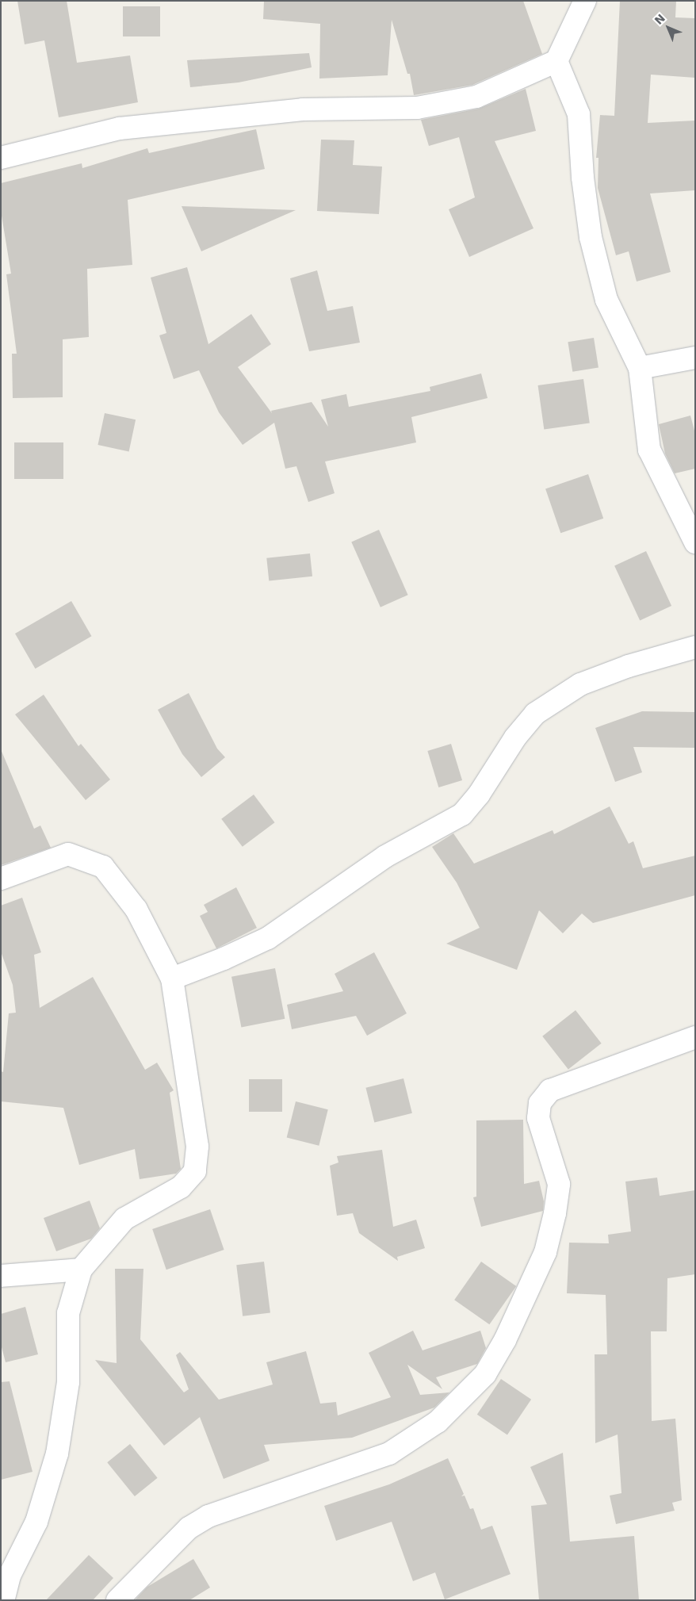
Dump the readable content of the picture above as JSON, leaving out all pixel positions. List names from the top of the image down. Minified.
{"north":"top left"}
